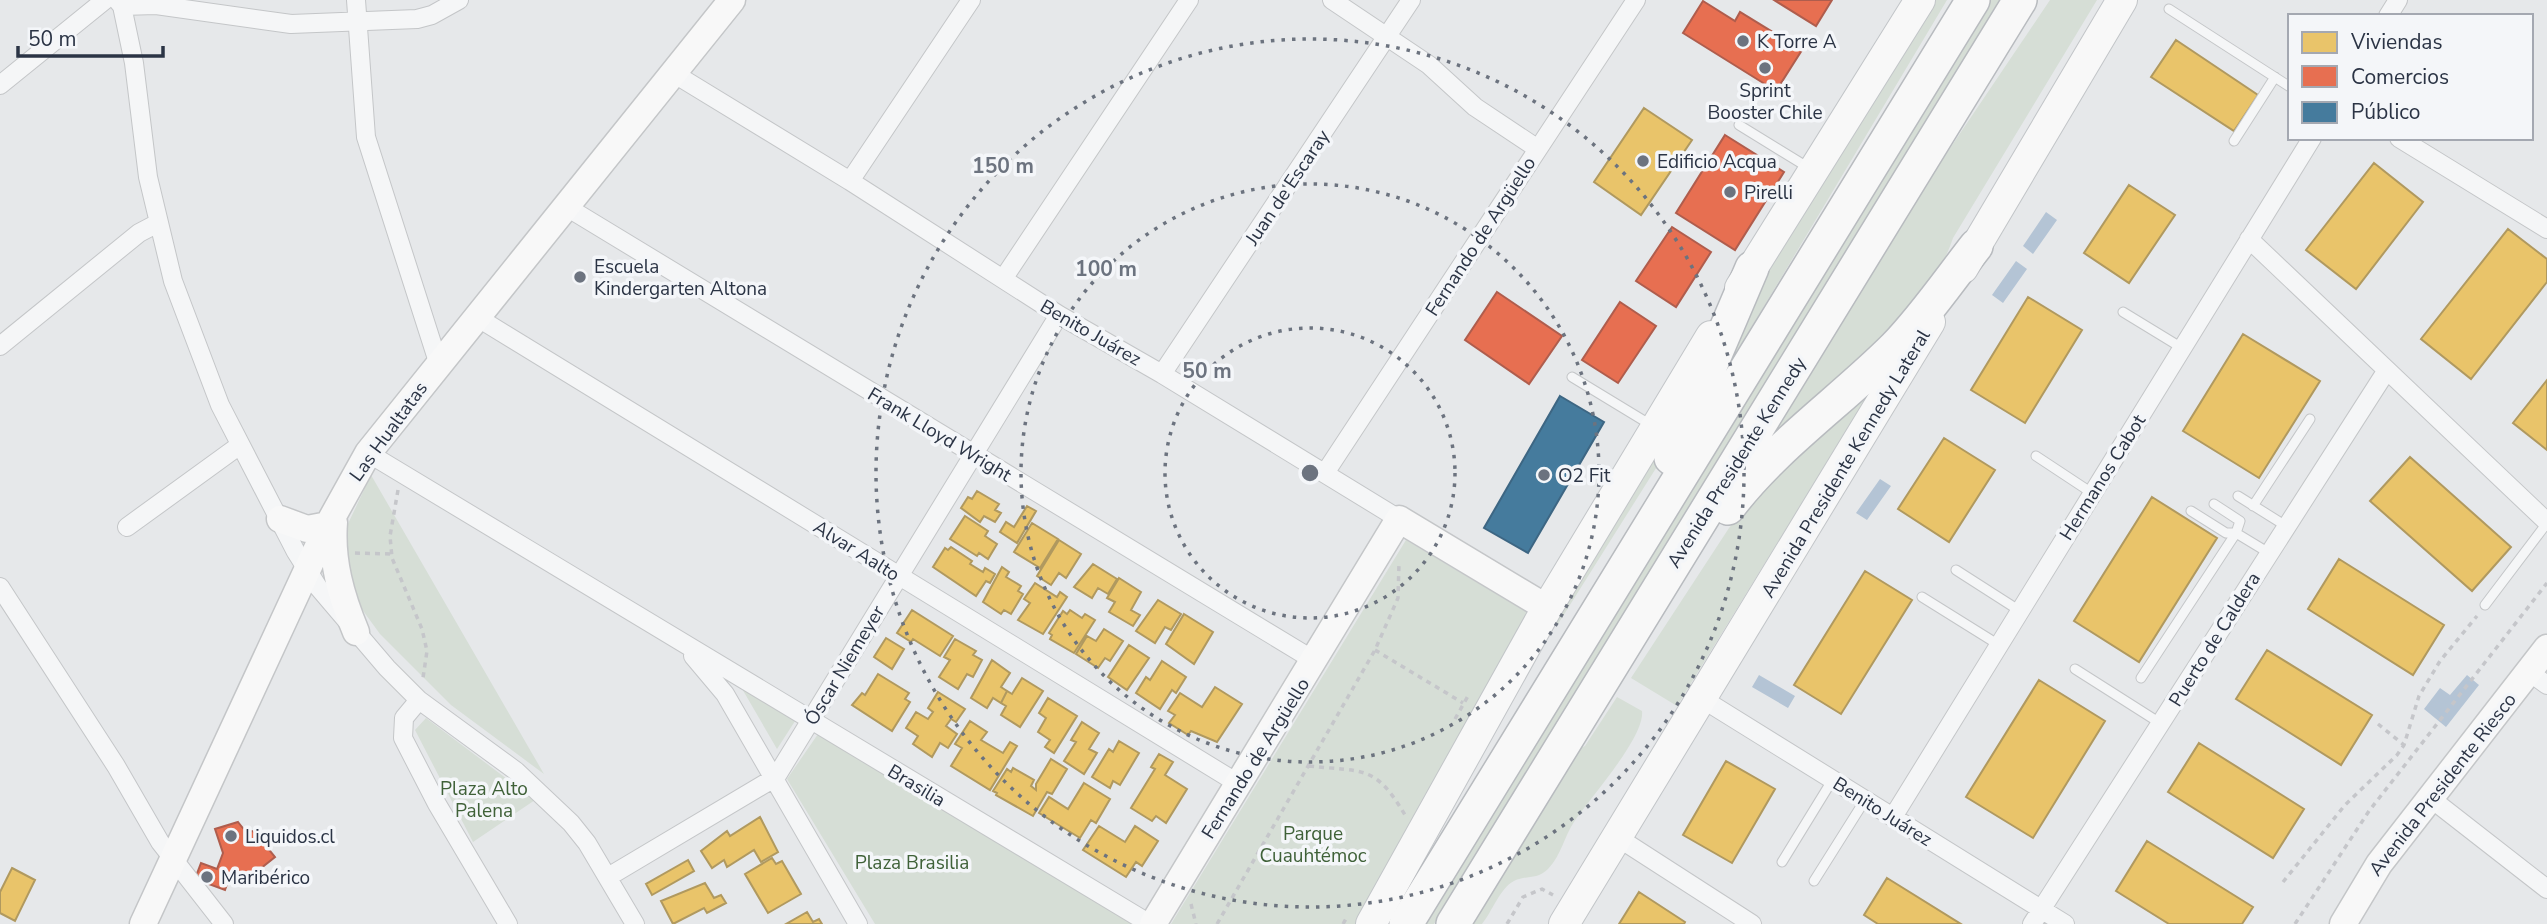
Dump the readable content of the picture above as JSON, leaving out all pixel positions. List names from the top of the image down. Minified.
{"streets":{"highway":["Avenida Presidente Kennedy"],"main road":["Avenida Presidente Kennedy Lateral"],"street":["Juan de Escaray","Fernando de Argüello","Benito Juárez","Las Hualtatas","Frank Lloyd Wright","Hermanos Cabot","Alvar Aalto","Puerto de Caldera","Óscar Niemeyer","Avenida Presidente Riesco","Brasilia"]},"crossings":[["Juan de Escaray","Benito Juárez"],["Fernando de Argüello","Benito Juárez"],["Fernando de Argüello","Frank Lloyd Wright"],["Fernando de Argüello","Alvar Aalto"],["Fernando de Argüello","Brasilia"],["Benito Juárez","Las Hualtatas"],["Benito Juárez","Avenida Presidente Kennedy Lateral"],["Benito Juárez","Hermanos Cabot"],["Benito Juárez","Puerto de Caldera"],["Benito Juárez","Óscar Niemeyer"],["Las Hualtatas","Frank Lloyd Wright"],["Las Hualtatas","Alvar Aalto"],["Las Hualtatas","Brasilia"],["Frank Lloyd Wright","Óscar Niemeyer"],["Alvar Aalto","Óscar Niemeyer"],["Óscar Niemeyer","Brasilia"]],"parks":["Plaza Alto Palena","Parque Cuauhtémoc","Plaza Brasilia"],"places":["K Torre A","Sprint Booster Chile","Edificio Acqua","Pirelli","Escuela Kindergarten Altona","O2 Fit","Liquidos.cl","Maribérico"],"legend":["Viviendas","Comercios","Público"],"scale_bar":"50 m","rings":["150 m","100 m","50 m"]}
